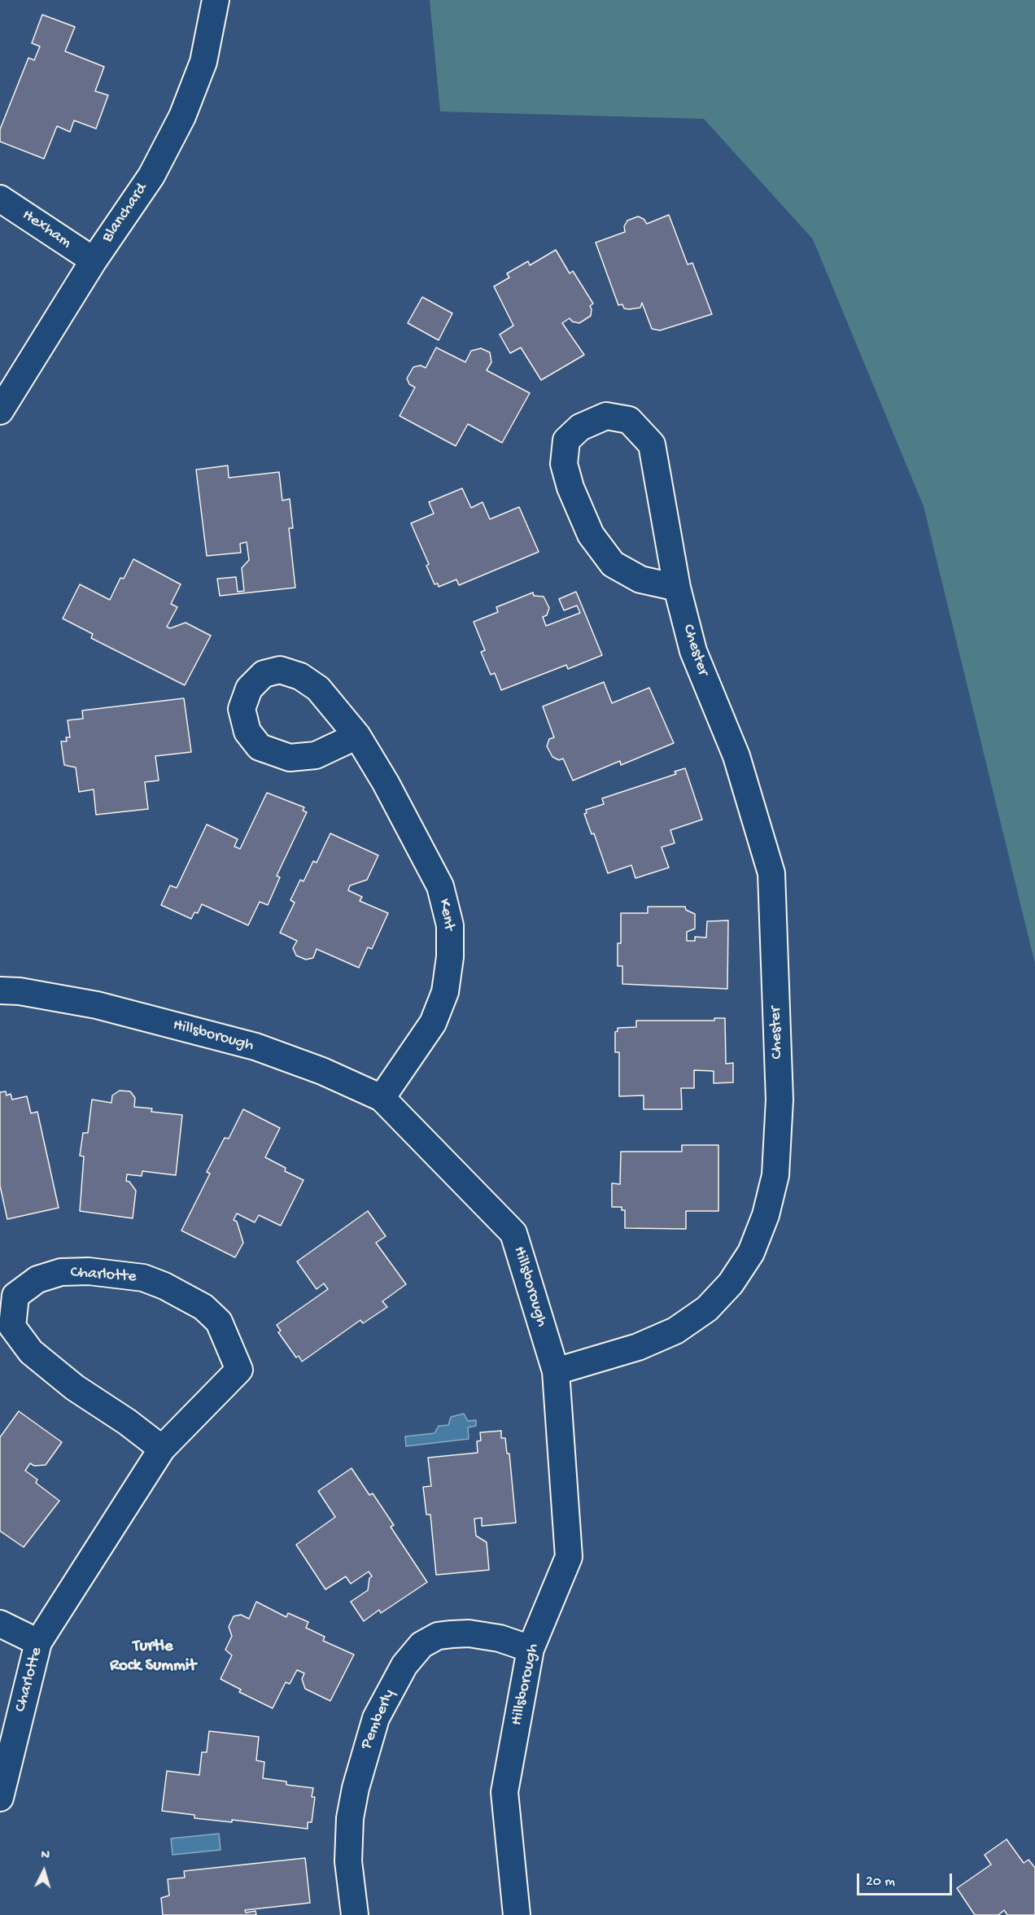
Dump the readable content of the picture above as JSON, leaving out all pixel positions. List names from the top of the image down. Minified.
{"streets":{"street":["Blanchard","Hexham","Chester","Kent","Hillsborough","Charlotte","Pemberly"]},"crossings":[["Blanchard","Hexham"],["Chester","Hillsborough"],["Kent","Hillsborough"],["Hillsborough","Pemberly"]],"districts":["Turtle Rock Summit"],"scale_bar":"20 m","north":"top"}
